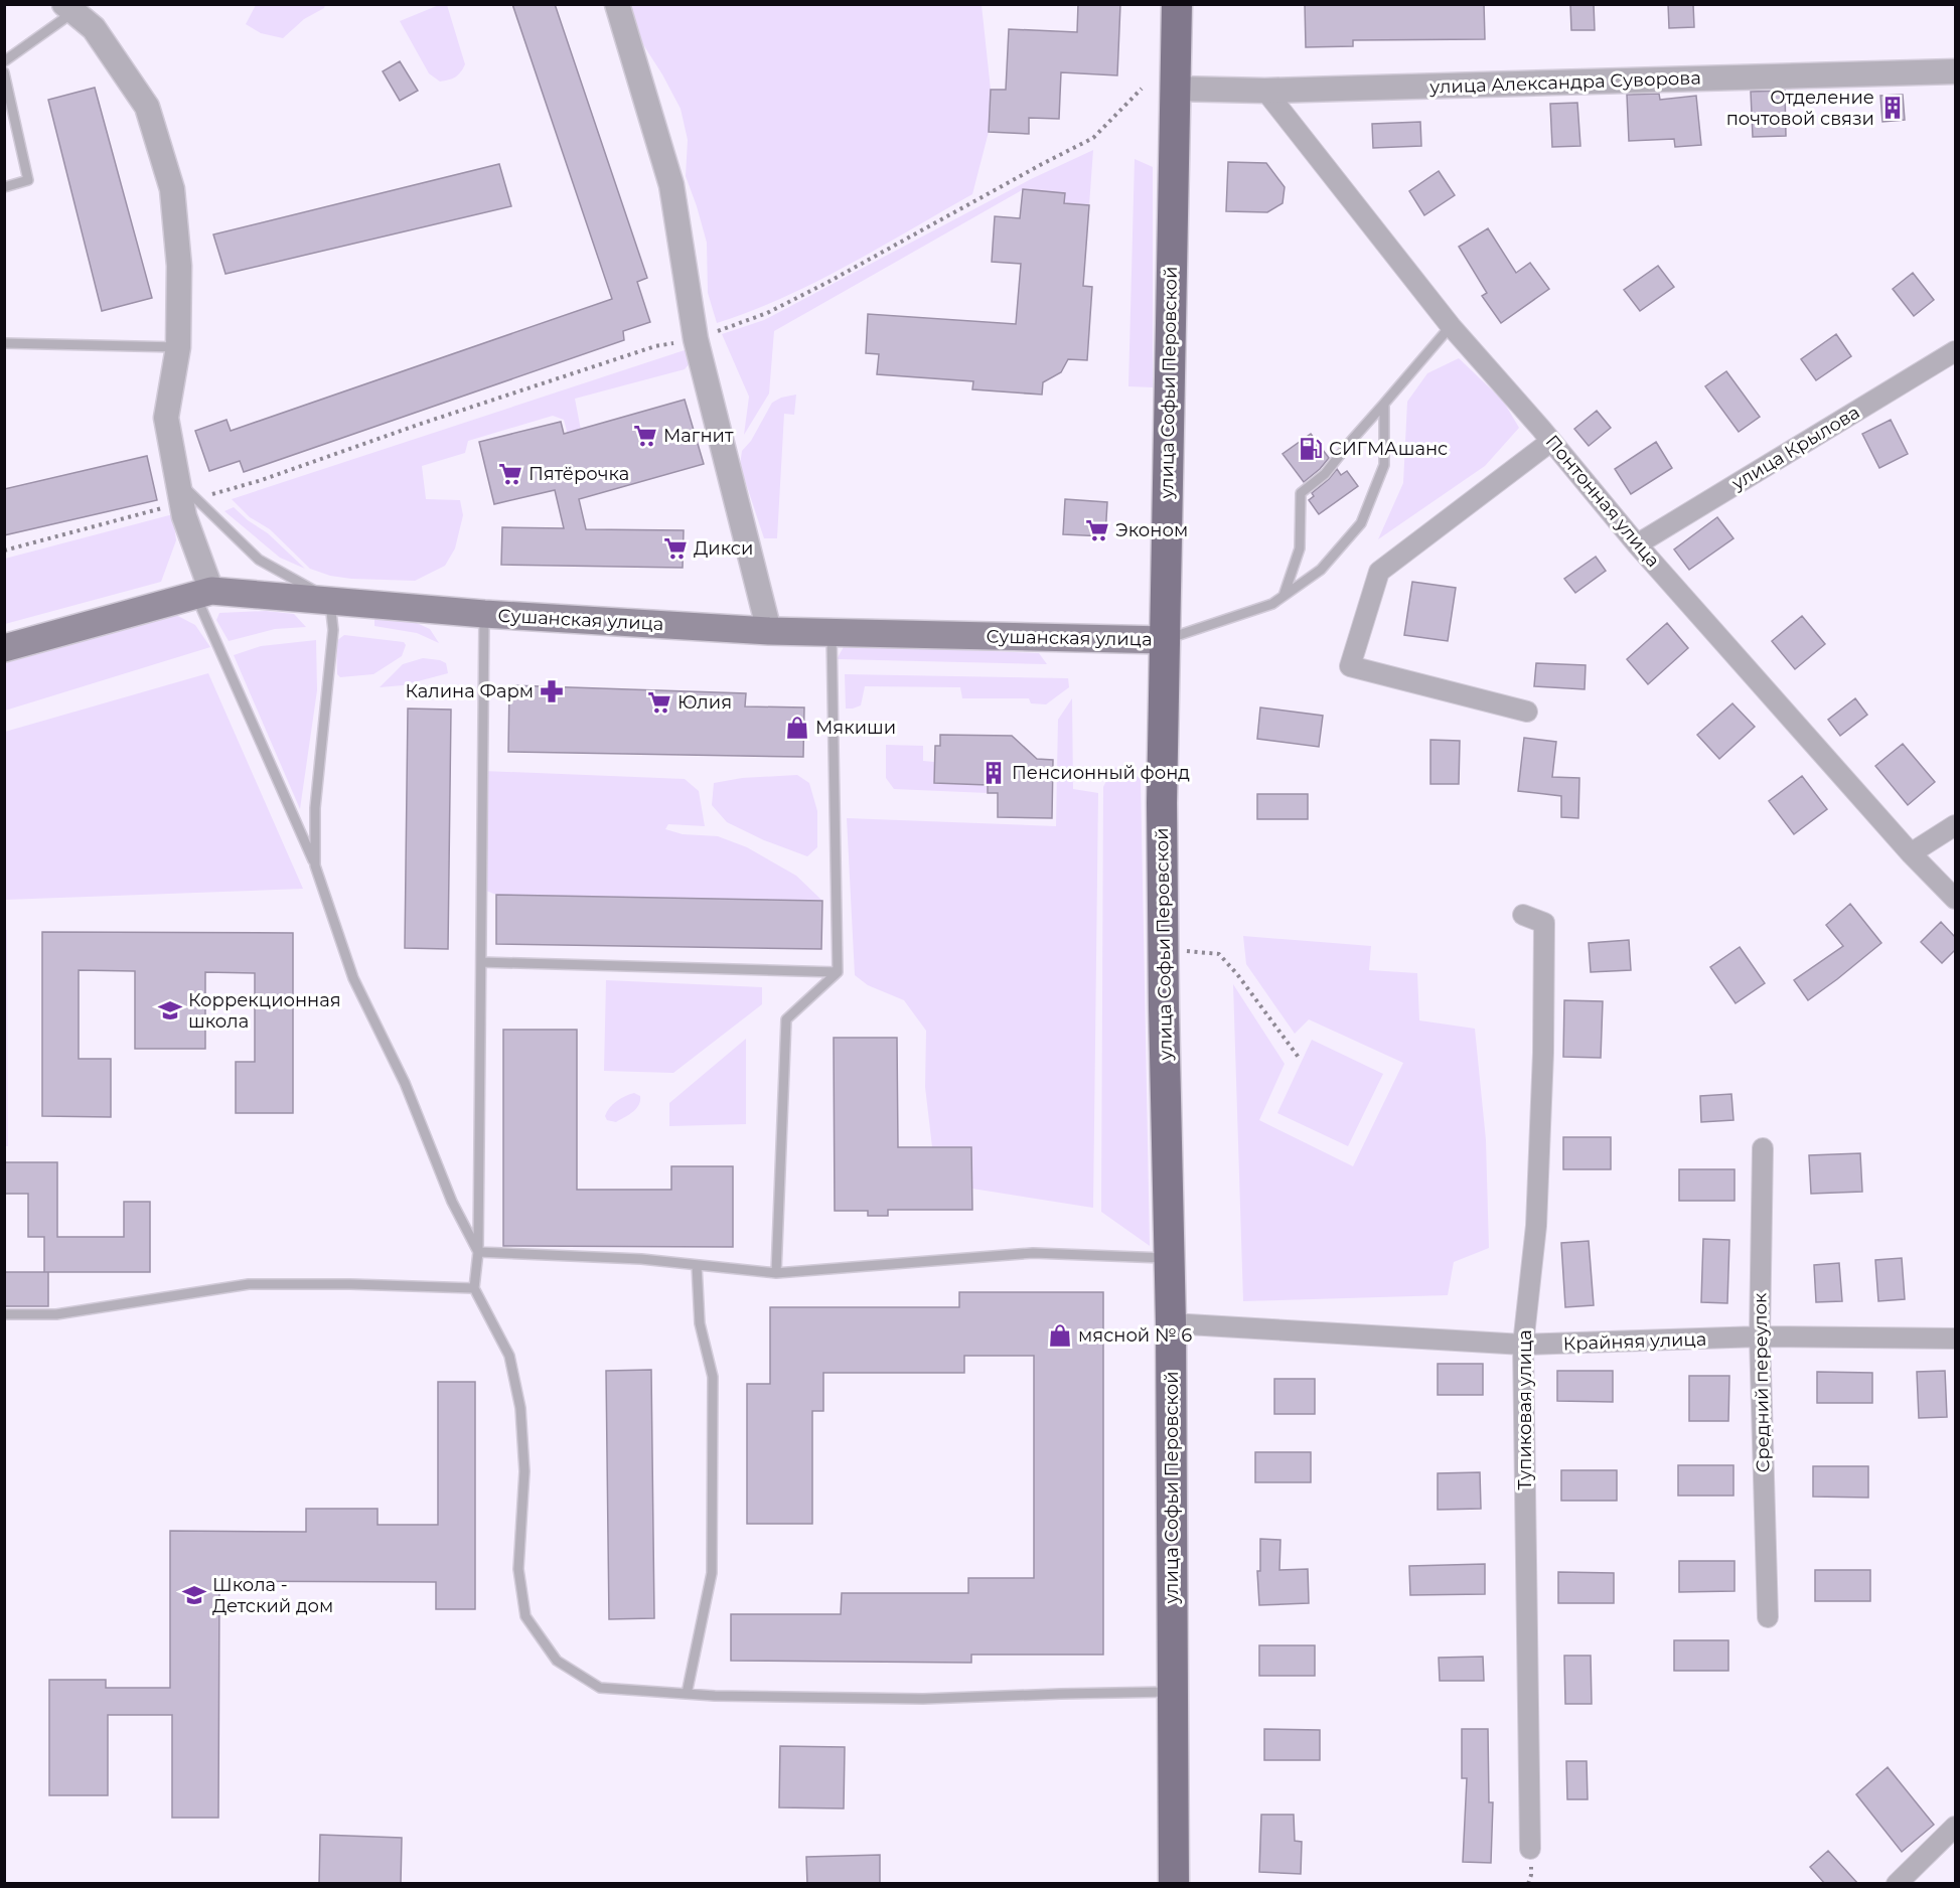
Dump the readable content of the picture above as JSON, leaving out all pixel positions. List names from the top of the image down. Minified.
{"streets":{"main road":["улица Софьи Перовской","Сушанская улица"],"street":["улица Александра Суворова","улица Крылова","Понтонная улица","Крайняя улица","Средний переулок","Тупиковая улица"]},"crossings":[["улица Александра Суворова","улица Софьи Перовской"],["улица Александра Суворова","Понтонная улица"],["улица Софьи Перовской","Сушанская улица"],["улица Софьи Перовской","Крайняя улица"],["улица Крылова","Понтонная улица"],["Крайняя улица","Средний переулок"],["Крайняя улица","Тупиковая улица"]],"places":{"building":["Отделение почтовой связи","Пенсионный фонд"],"supermarket":["Магнит","Пятёрочка","Эконом","Дикси","Юлия"],"fuel station":["СИГМАшанс"],"pharmacy":["Калина Фарм"],"shop":["Мякиши","мясной № 6"],"school or university":["Коррекционная школа","Школа - Детский дом"]}}
